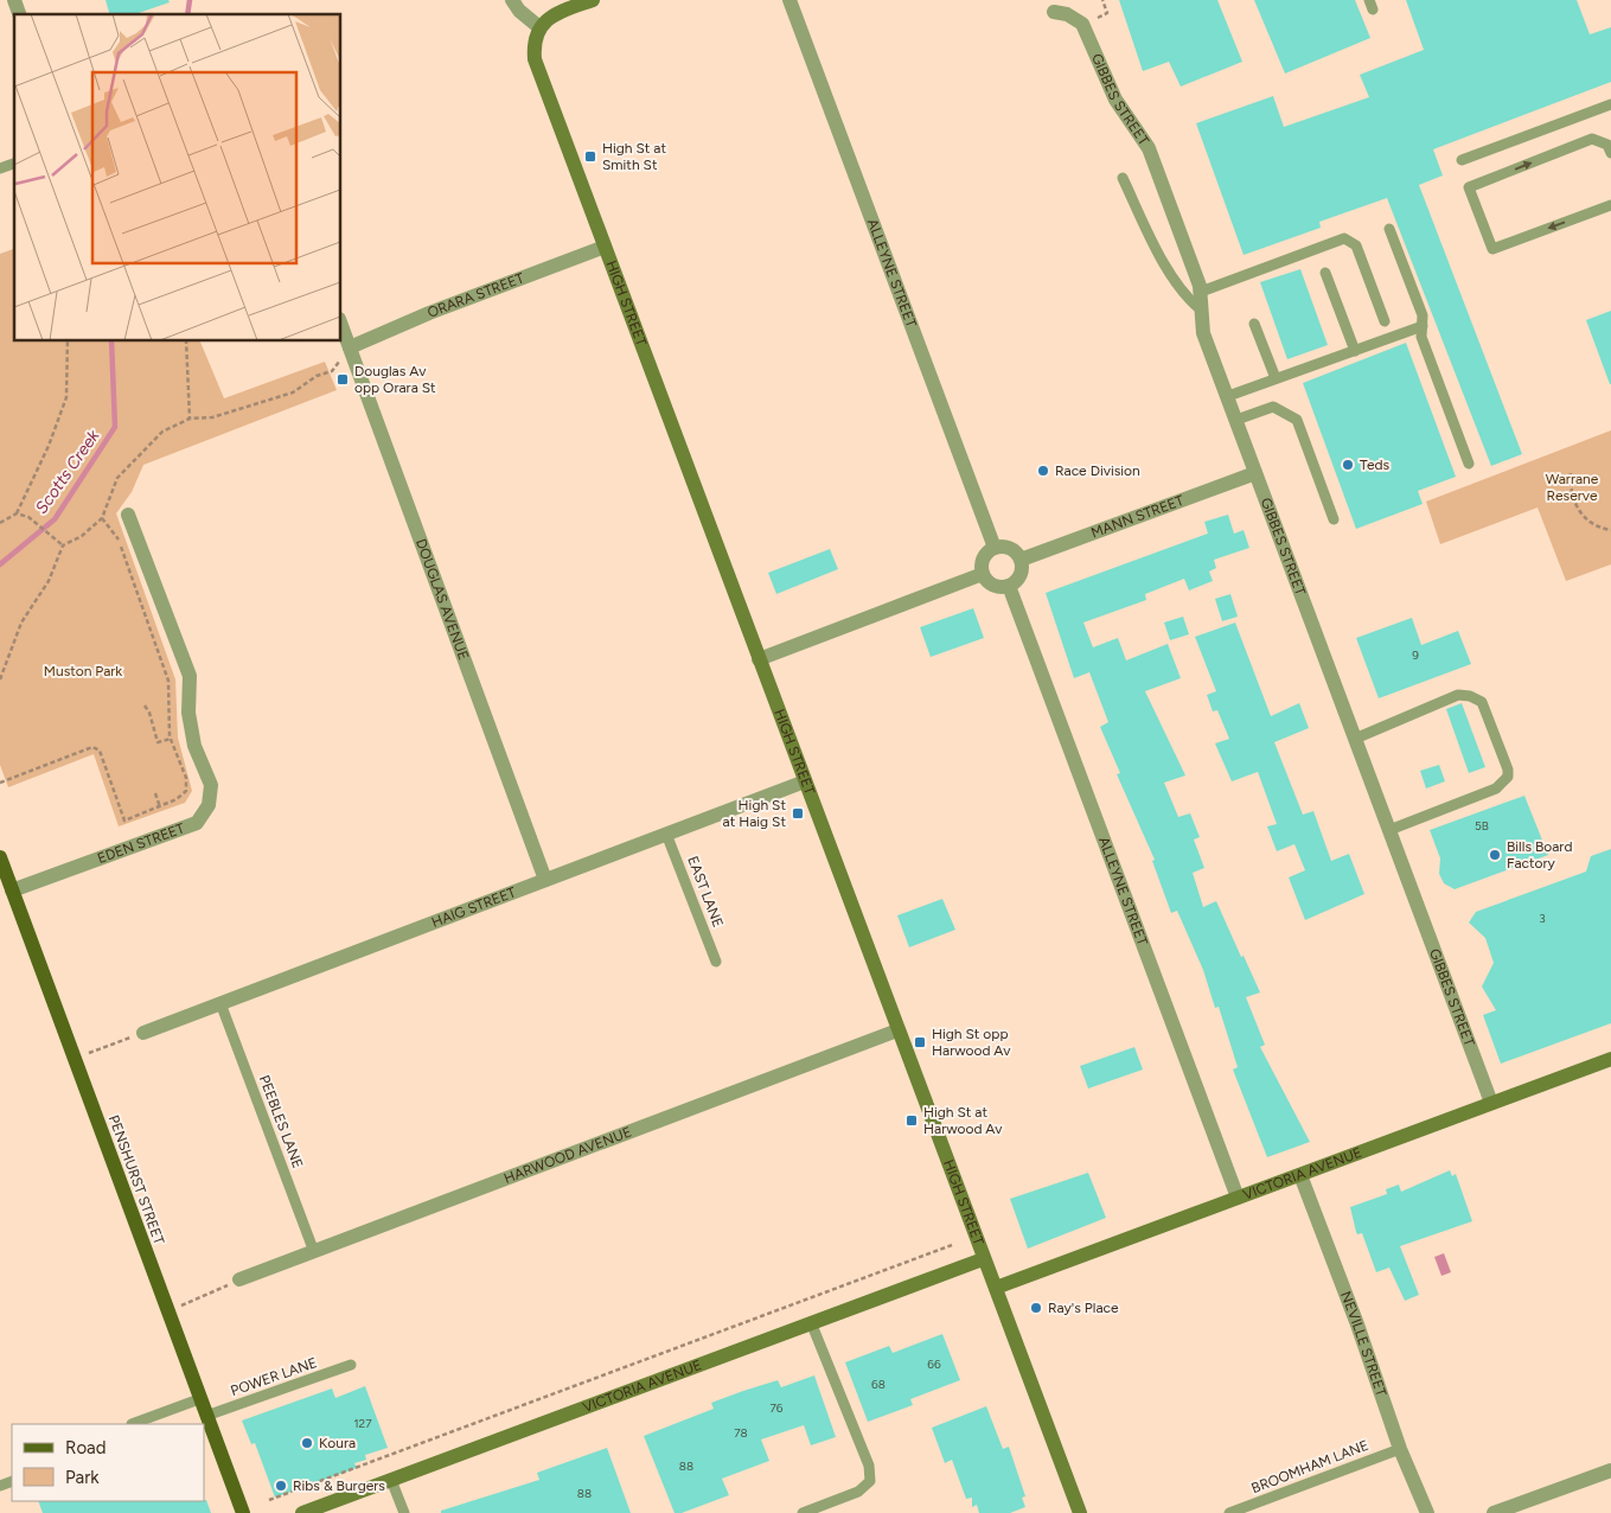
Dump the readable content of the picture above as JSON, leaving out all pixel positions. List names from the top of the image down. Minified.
{"streets":{"main road":["PENSHURST STREET"],"street":["GIBBES STREET","ALLEYNE STREET","ORARA STREET","HIGH STREET","MANN STREET","DOUGLAS AVENUE","EDEN STREET","HAIG STREET","HARWOOD AVENUE","VICTORIA AVENUE","NEVILLE STREET"],"lane":["EAST LANE","PEEBLES LANE","POWER LANE","BROOMHAM LANE"]},"crossings":[["GIBBES STREET","MANN STREET"],["GIBBES STREET","VICTORIA AVENUE"],["ALLEYNE STREET","MANN STREET"],["ALLEYNE STREET","VICTORIA AVENUE"],["ORARA STREET","HIGH STREET"],["ORARA STREET","DOUGLAS AVENUE"],["HIGH STREET","HAIG STREET"],["HIGH STREET","HARWOOD AVENUE"],["HIGH STREET","VICTORIA AVENUE"],["DOUGLAS AVENUE","HAIG STREET"],["EDEN STREET","PENSHURST STREET"],["EAST LANE","HAIG STREET"],["HAIG STREET","PEEBLES LANE"],["PEEBLES LANE","HARWOOD AVENUE"],["VICTORIA AVENUE","NEVILLE STREET"],["PENSHURST STREET","POWER LANE"],["NEVILLE STREET","BROOMHAM LANE"]],"water":["Scotts Creek"],"parks":["Warrane Reserve","Muston Park"],"places":{"transit":["High St at Smith St","Douglas Av opp Orara St","High St at Haig St","High St opp Harwood Av","High St at Harwood Av"],"other":["Teds","Race Division","Bills Board Factory","Ray's Place","Koura","Ribs & Burgers"]},"house_numbers":["9","5B","3","66","68","76","127","78","88","88"],"legend":["Road","Park"]}
